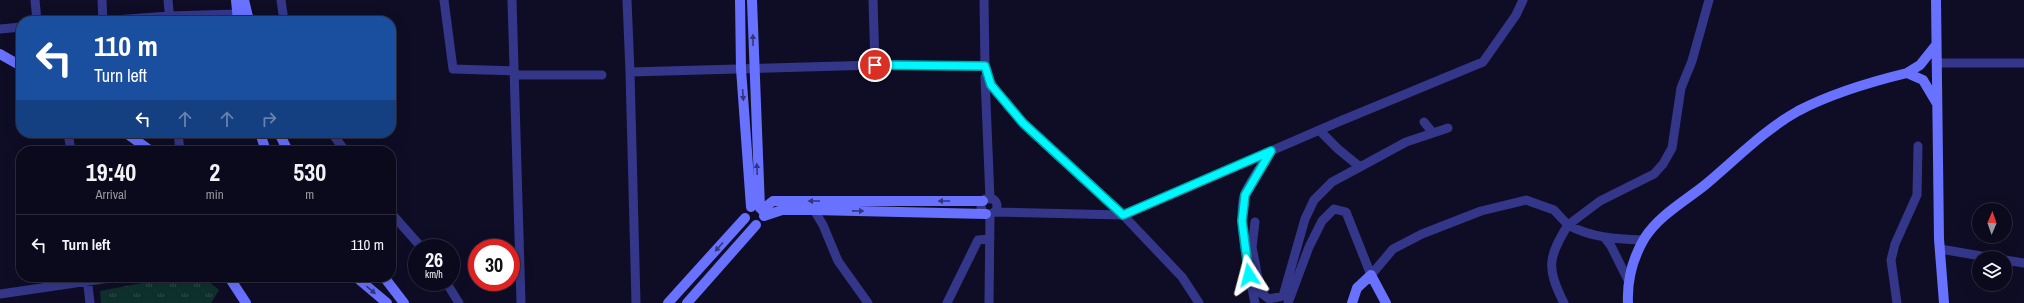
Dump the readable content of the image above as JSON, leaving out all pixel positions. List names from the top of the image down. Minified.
{"north":"top","page":{"turn":["110 m","Turn left"],"eta":["19:40","Arrival","2","min","530","m"],"list":[{"name":"Turn left","value":"110 m"}],"speed":"26 km/h","limit":"30"}}
